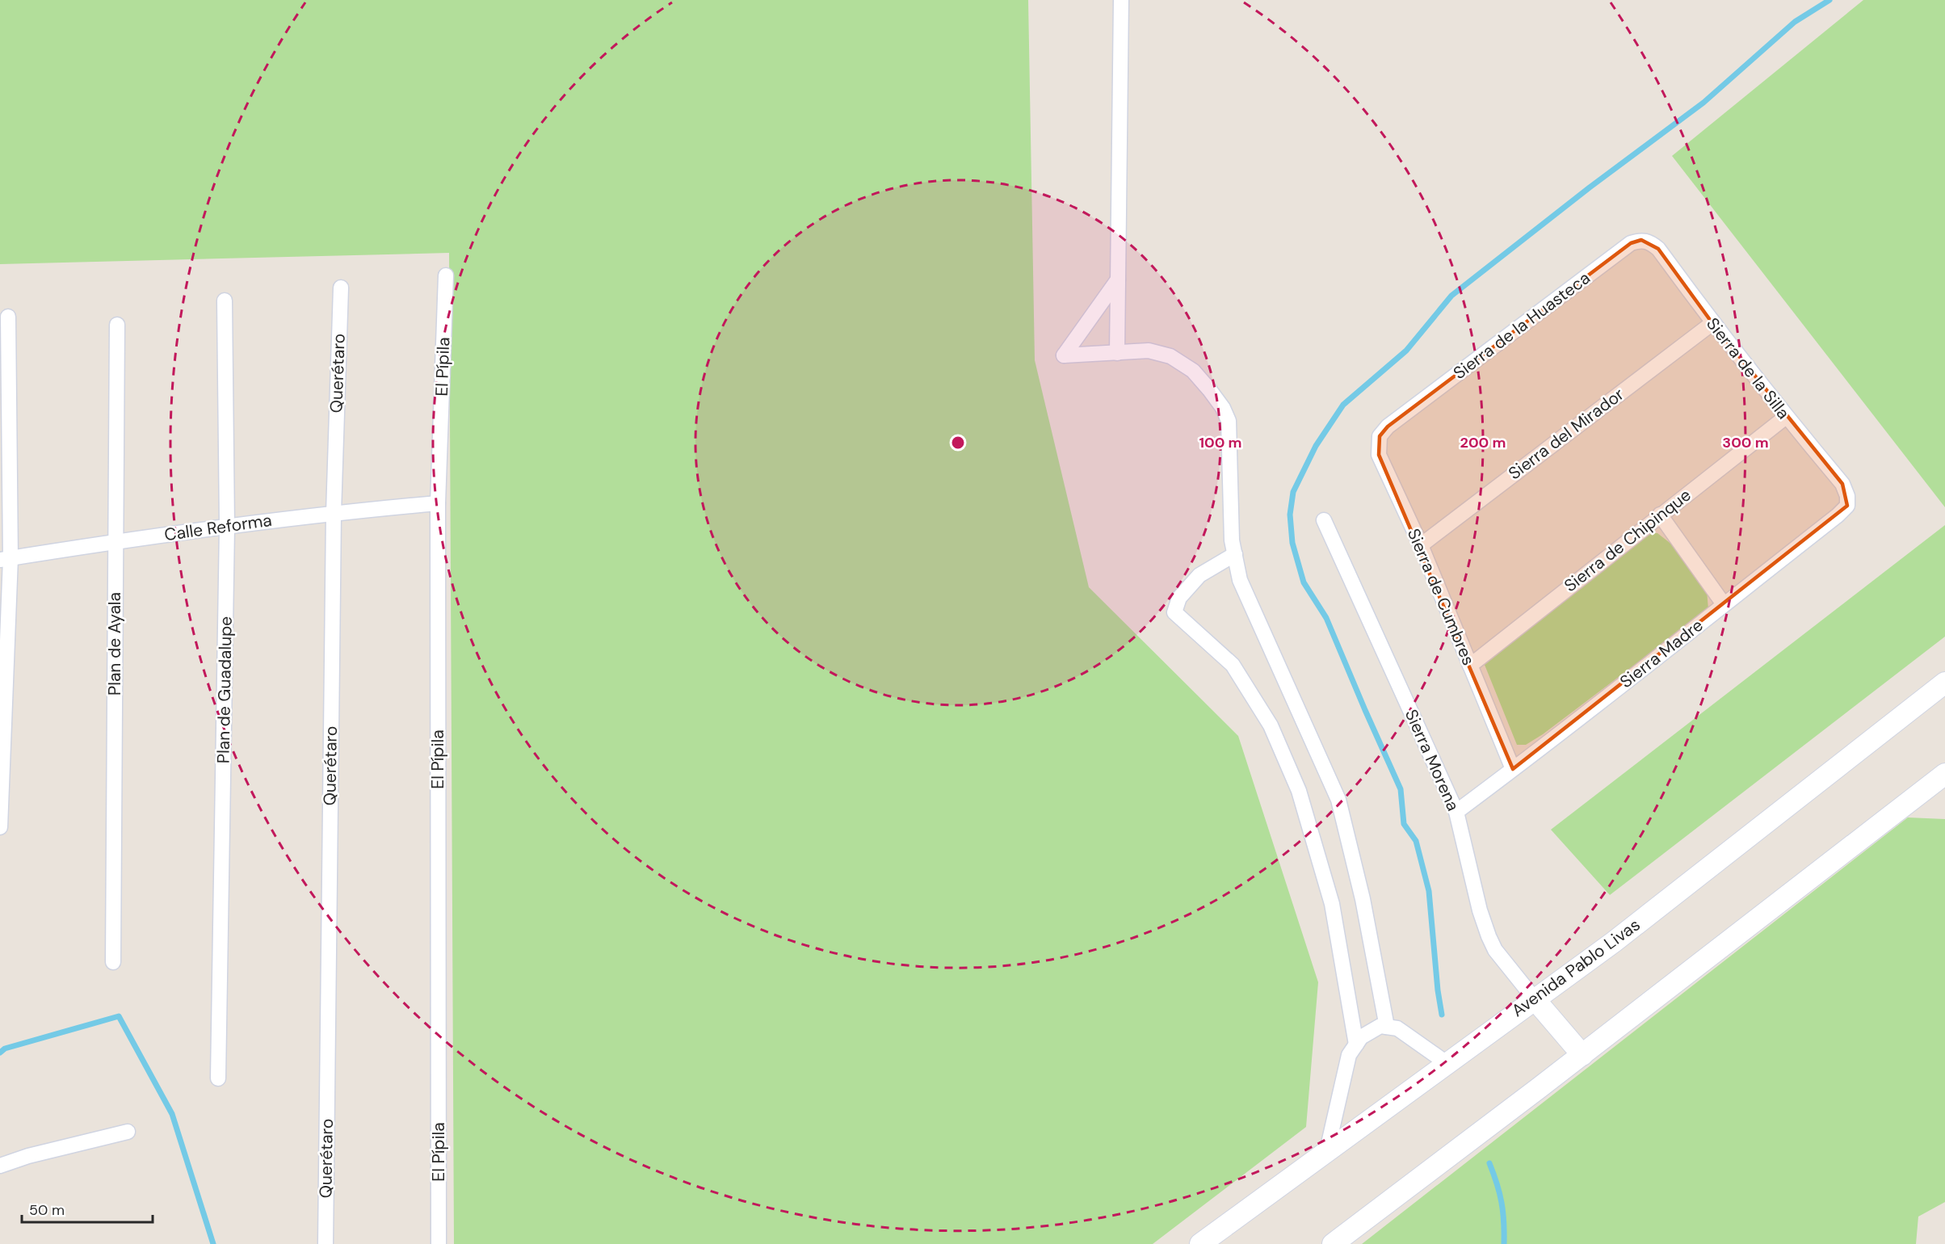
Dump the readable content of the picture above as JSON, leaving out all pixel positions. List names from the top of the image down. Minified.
{"streets":{"main road":["Avenida Pablo Livas"],"street":["Sierra de la Huasteca","El Pípila","Sierra de la Silla","Querétaro","Sierra del Mirador","Calle Reforma","Sierra de Chipinque","Sierra de Cumbres","Plan de Ayala","Sierra Madre","Plan de Guadalupe","Sierra Morena"]},"crossings":[["Sierra de la Huasteca","Sierra de la Silla"],["Sierra de la Huasteca","Sierra de Cumbres"],["El Pípila","Calle Reforma"],["Sierra de la Silla","Sierra del Mirador"],["Sierra de la Silla","Sierra de Chipinque"],["Sierra de la Silla","Sierra Madre"],["Querétaro","Calle Reforma"],["Sierra del Mirador","Sierra de Cumbres"],["Calle Reforma","Plan de Ayala"],["Calle Reforma","Plan de Guadalupe"],["Sierra de Chipinque","Sierra de Cumbres"],["Sierra de Cumbres","Sierra Madre"],["Sierra Madre","Sierra Morena"],["Sierra Morena","Avenida Pablo Livas"]],"scale_bar":"50 m","rings":["100 m","200 m","300 m"]}
